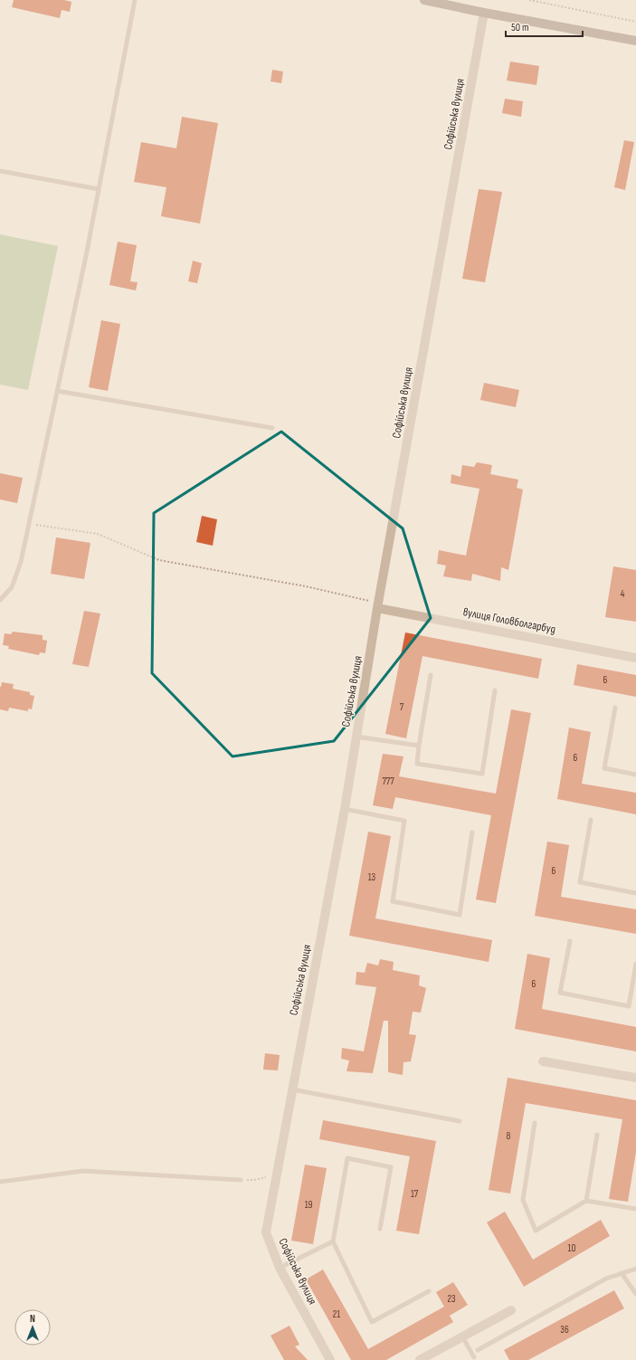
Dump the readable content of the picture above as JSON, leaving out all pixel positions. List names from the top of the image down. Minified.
{"streets":{"street":["Софійська вулиця","вулиця Головболгарбуд"]},"crossings":[["Софійська вулиця","вулиця Головболгарбуд"]],"house_numbers":["4","6","7","6","777","6","13","6","8","17","19","10","23","21","36"],"scale_bar":"50 m","north":"top"}
